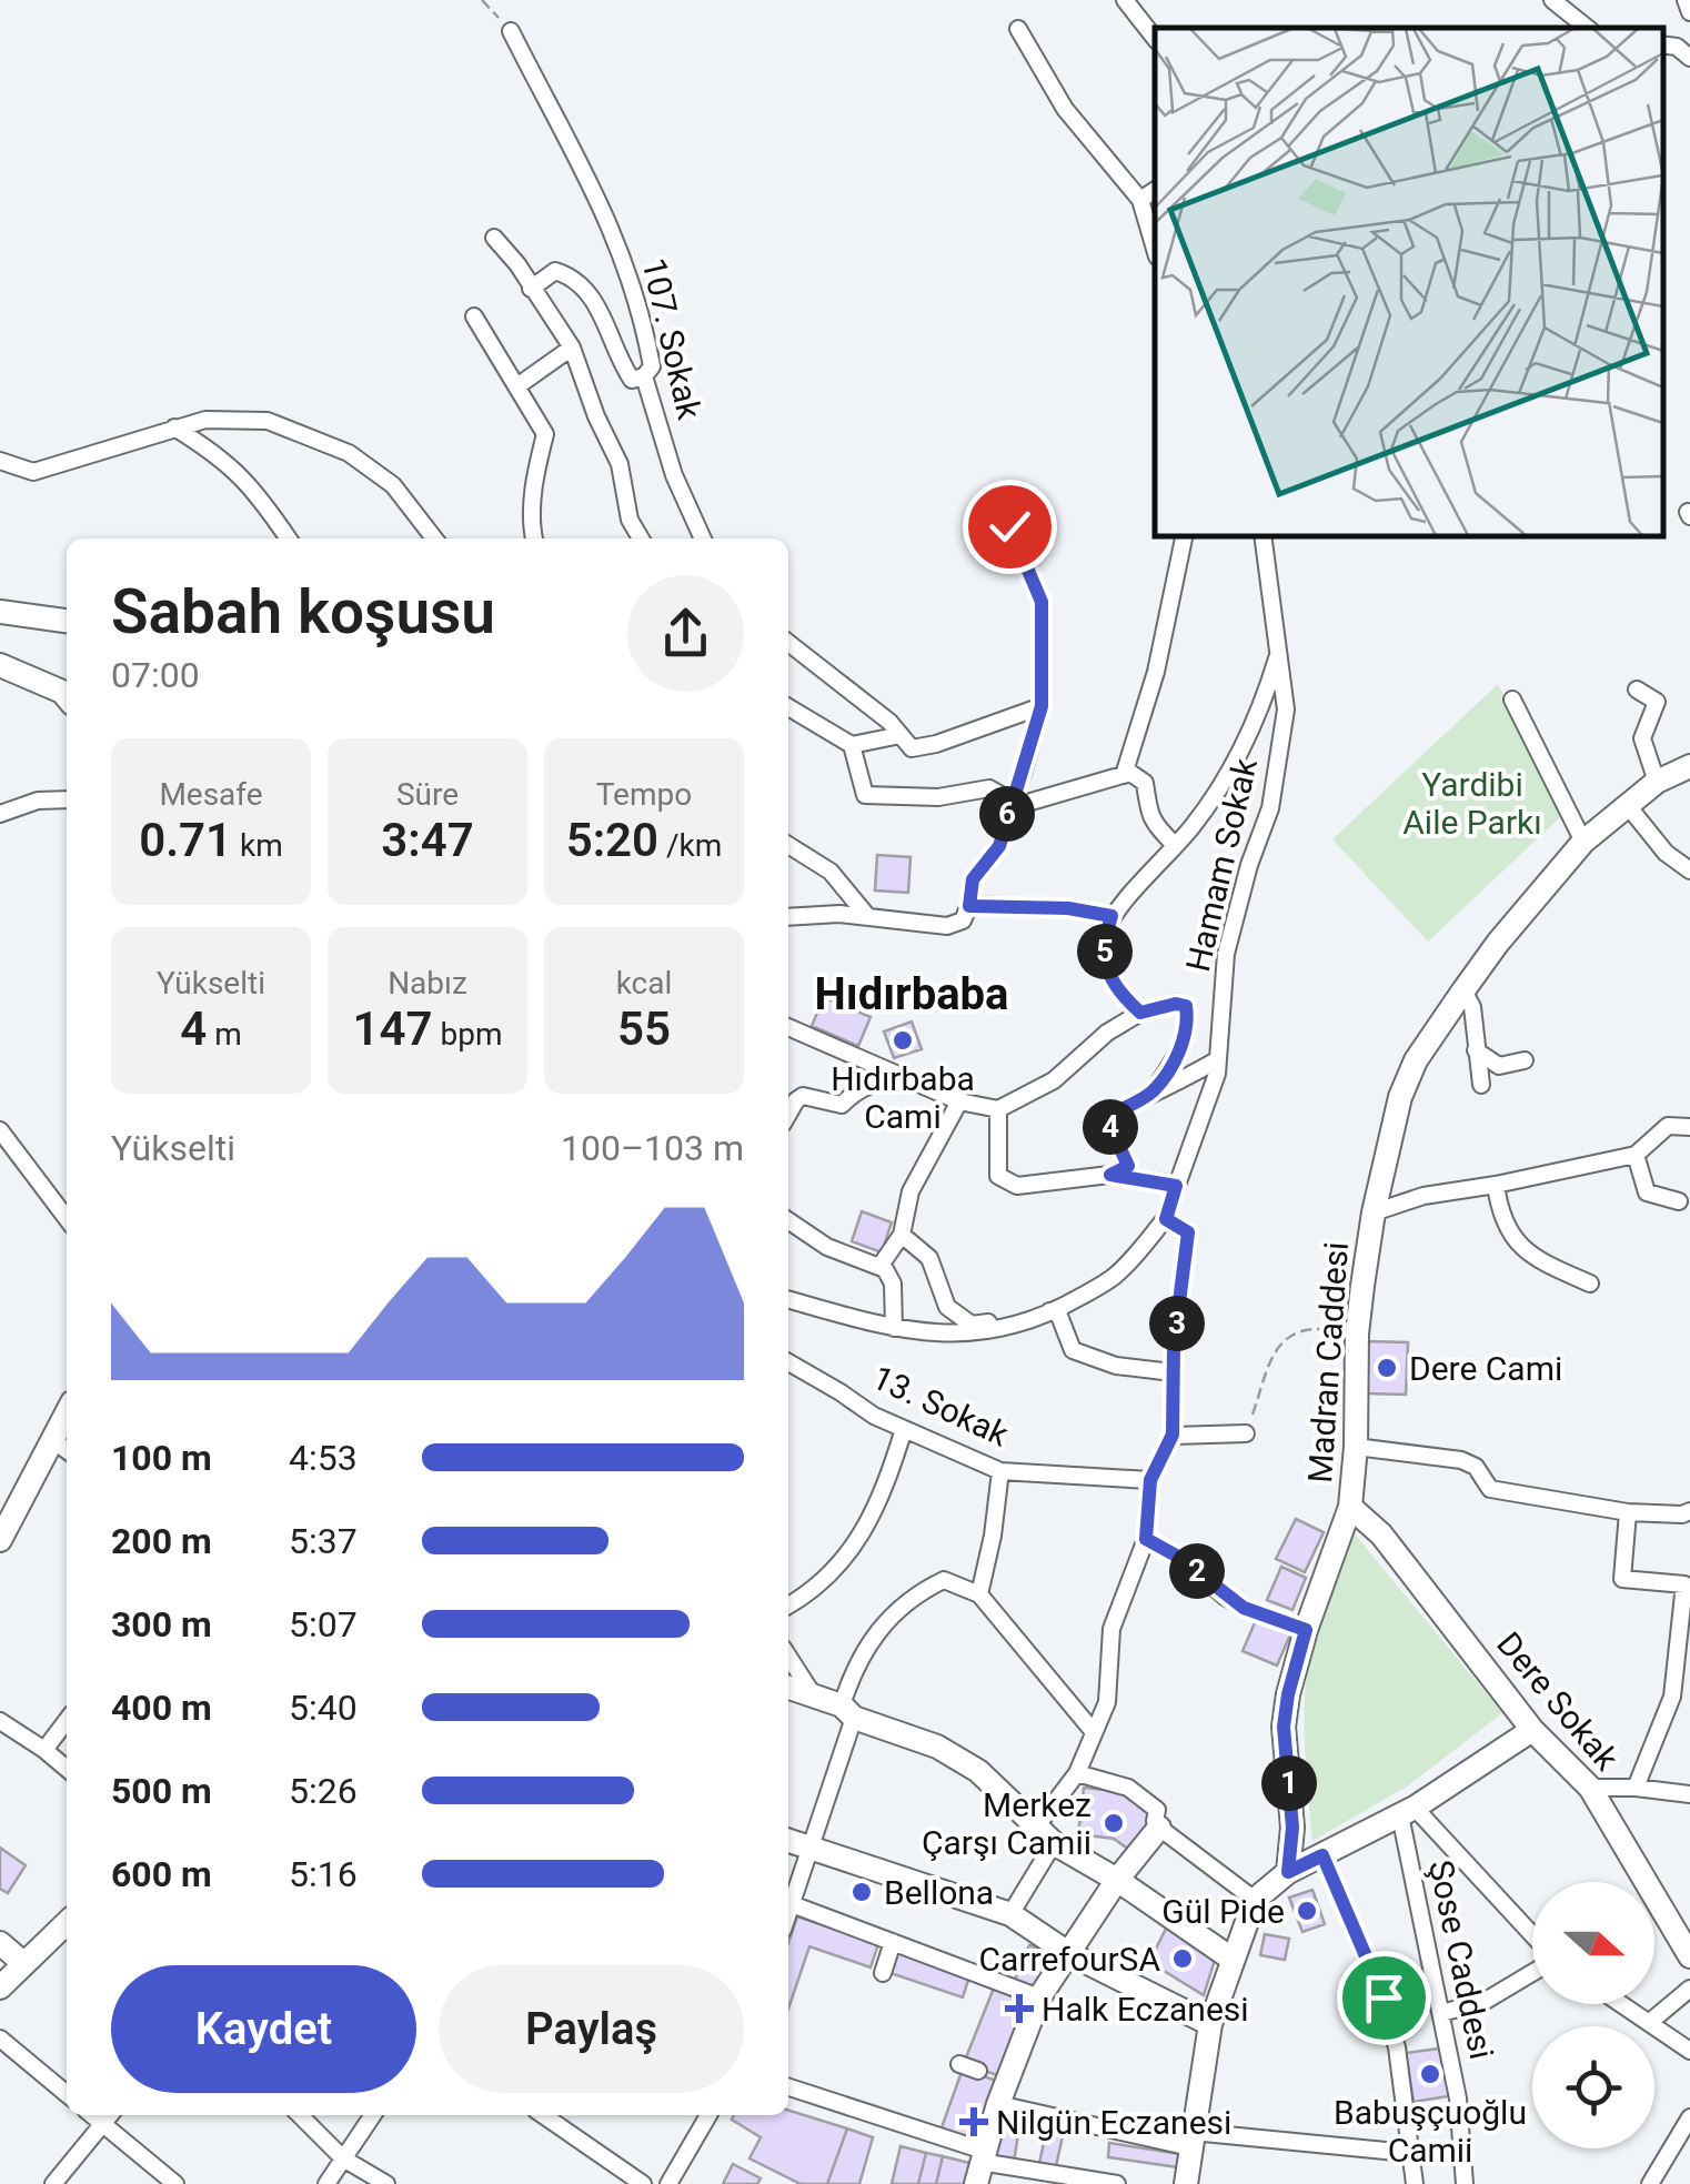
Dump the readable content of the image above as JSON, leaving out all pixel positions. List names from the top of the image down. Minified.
{"streets":{"street":["107. Sokak","Hamam Sokak","Madran Caddesi","13. Sokak","Dere Sokak","Şose Caddesi"]},"crossings":[["Madran Caddesi","Dere Sokak"]],"districts":["Hıdırbaba"],"parks":["Yardibi Aile Parkı"],"places":{"other":["Hıdırbaba Cami","Dere Cami","Merkez Çarşı Camii","Bellona","Gül Pide","CarrefourSA","Babuşçuoğlu Camii"],"health":["Halk Eczanesi","Nilgün Eczanesi"]},"north":"right","page":{"heading":["Sabah koşusu","07:00"],"stats":[["Mesafe","0.71 km"],["Süre","3:47"],["Tempo","5:20 /km"],["Yükselti","4 m"],["Nabız","147 bpm"],["kcal","55"]],"pins":["6","5","4","3","2","1"],"chart":["Yükselti","100–103 m"],"list":[{"name":"100 m","note":"4:53"},{"name":"200 m","note":"5:37"},{"name":"300 m","note":"5:07"},{"name":"400 m","note":"5:40"},{"name":"500 m","note":"5:26"},{"name":"600 m","note":"5:16"}],"buttons":["Kaydet","Paylaş"]}}
